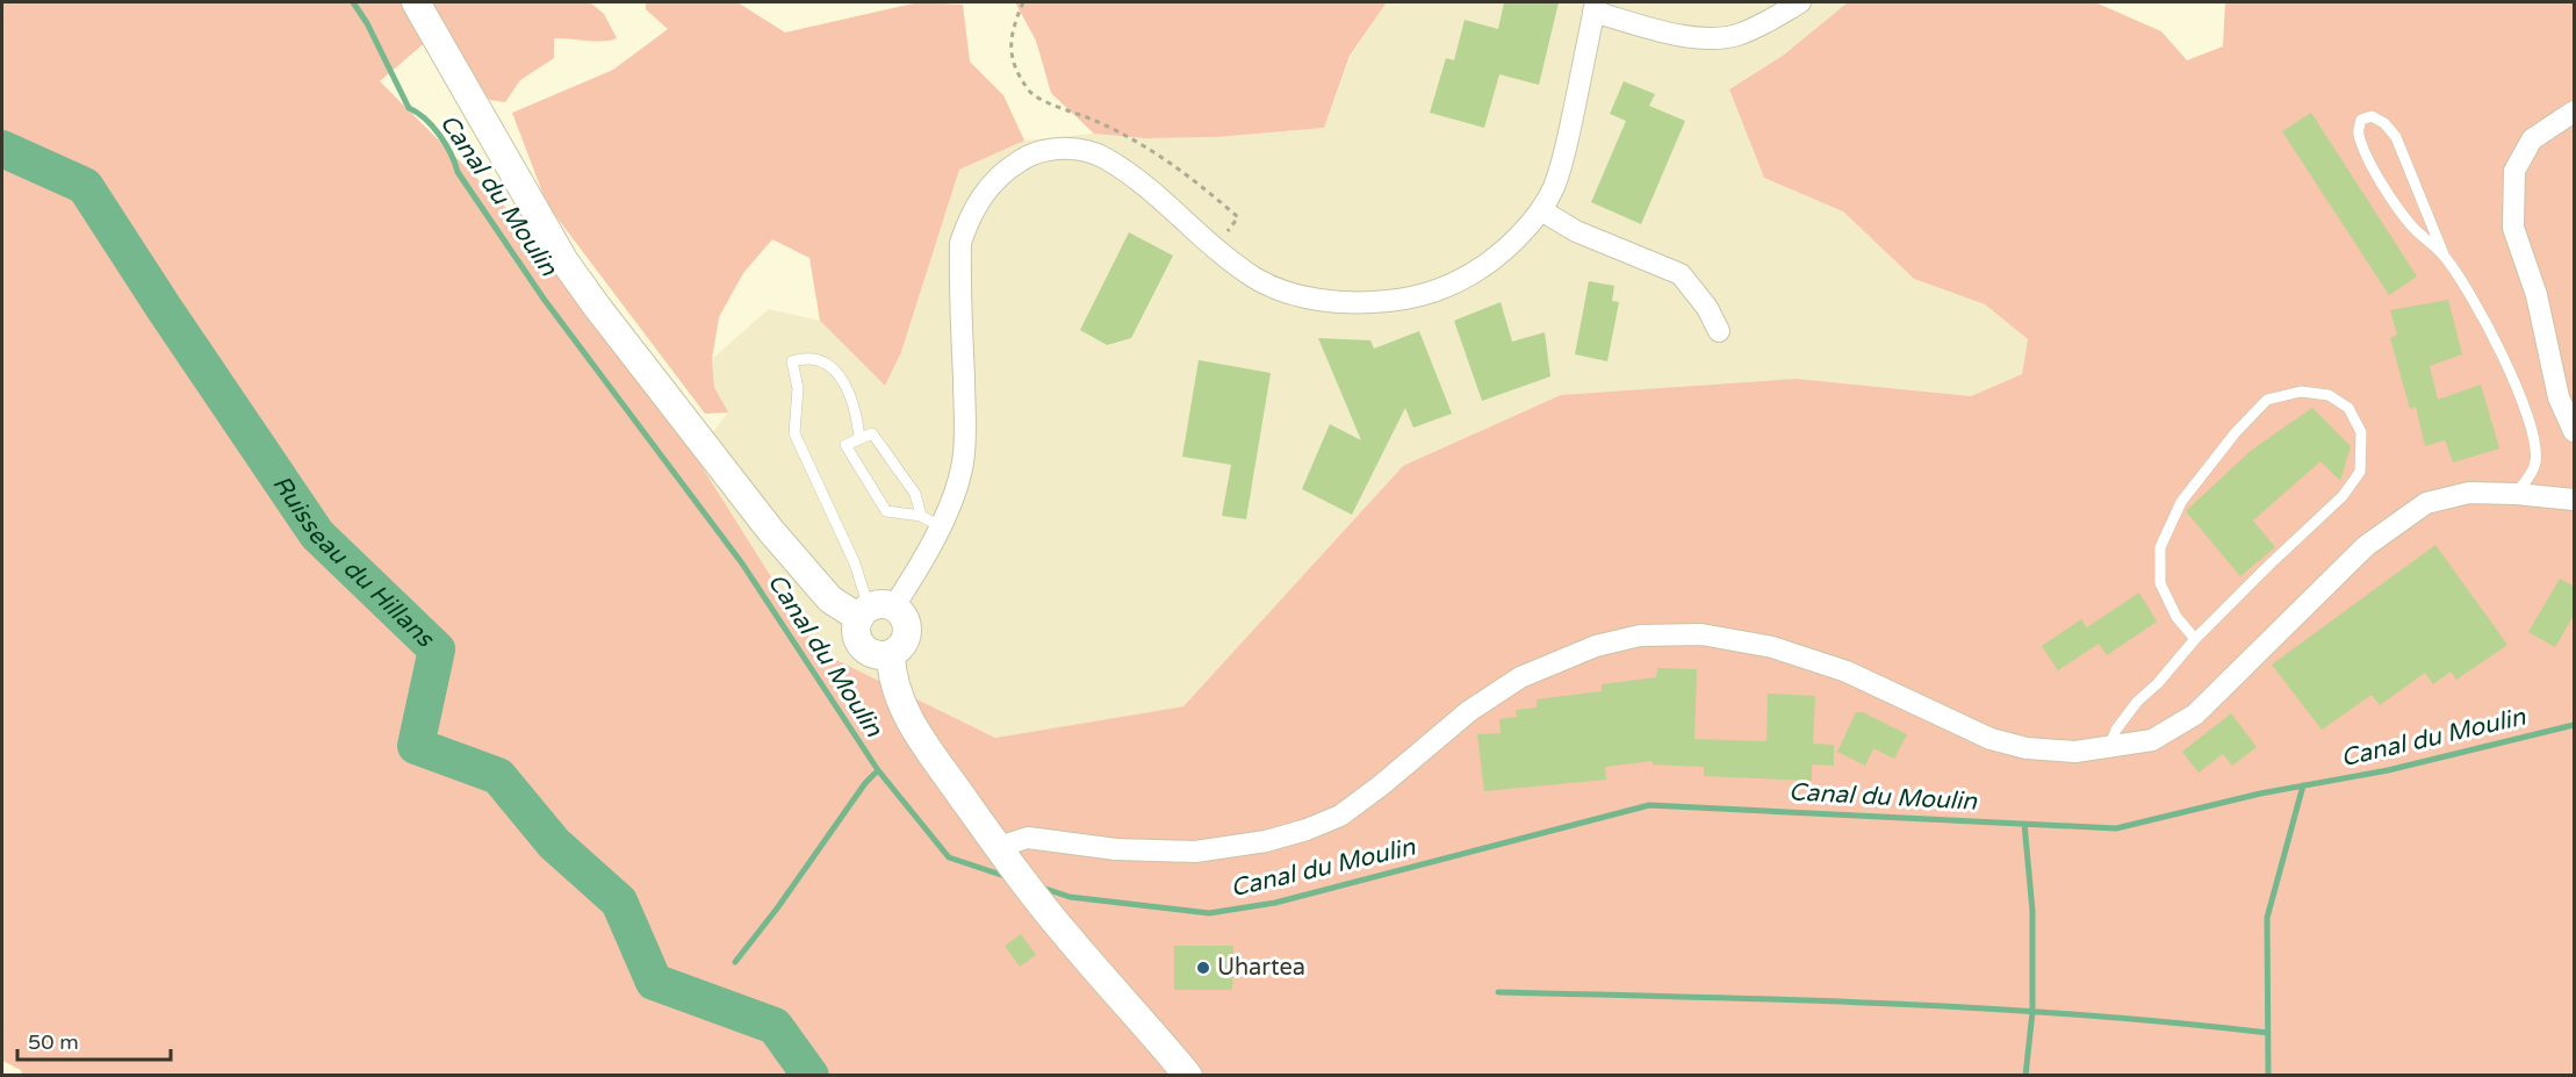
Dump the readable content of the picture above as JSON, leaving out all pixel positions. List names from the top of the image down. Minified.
{"water":["Canal du Moulin","Ruisseau du Hillans"],"places":["Uhartea"],"scale_bar":"50 m"}
